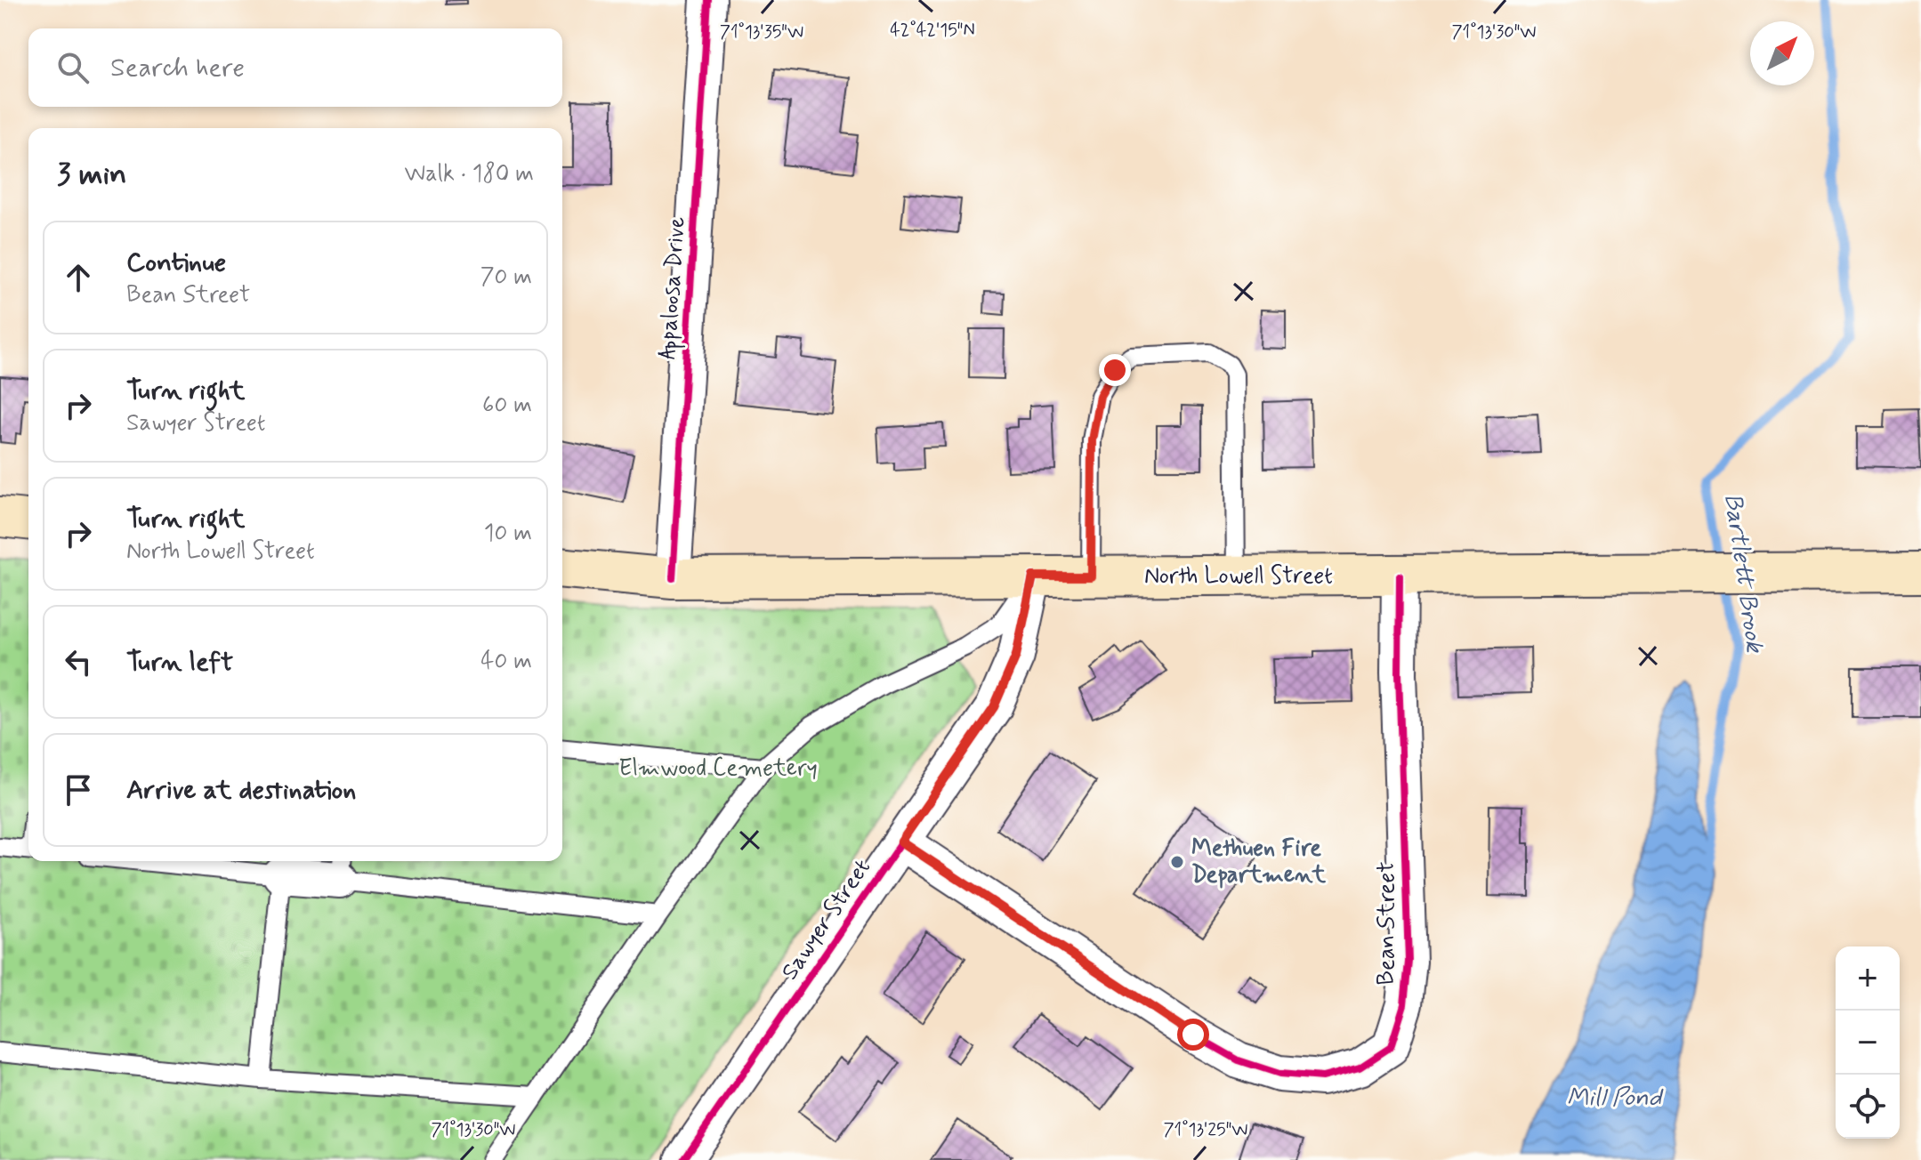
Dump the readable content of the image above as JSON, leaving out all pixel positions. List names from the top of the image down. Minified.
{"streets":{"main road":["North Lowell Street"],"street":["Appaloosa Drive","Sawyer Street","Bean Street"]},"crossings":[["Appaloosa Drive","North Lowell Street"],["North Lowell Street","Sawyer Street"],["North Lowell Street","Bean Street"],["Sawyer Street","Bean Street"]],"water":["Bartlett Brook","Mill Pond"],"parks":["Elmwood Cemetery"],"places":["Methuen Fire Department"],"north":"top right","page":{"search":"Search here","heading":["3 min","Walk · 180 m"],"list":[["Continue","Bean Street","70 m"],["Turn right","Sawyer Street","60 m"],["Turn right","North Lowell Street","10 m"],["Turn left","40 m"],"Arrive at destination"],"map_buttons":["+","−"]},"coordinates":["42°42'15\"N","71°13'30\"W","71°13'35\"W","71°13'25\"W"]}
